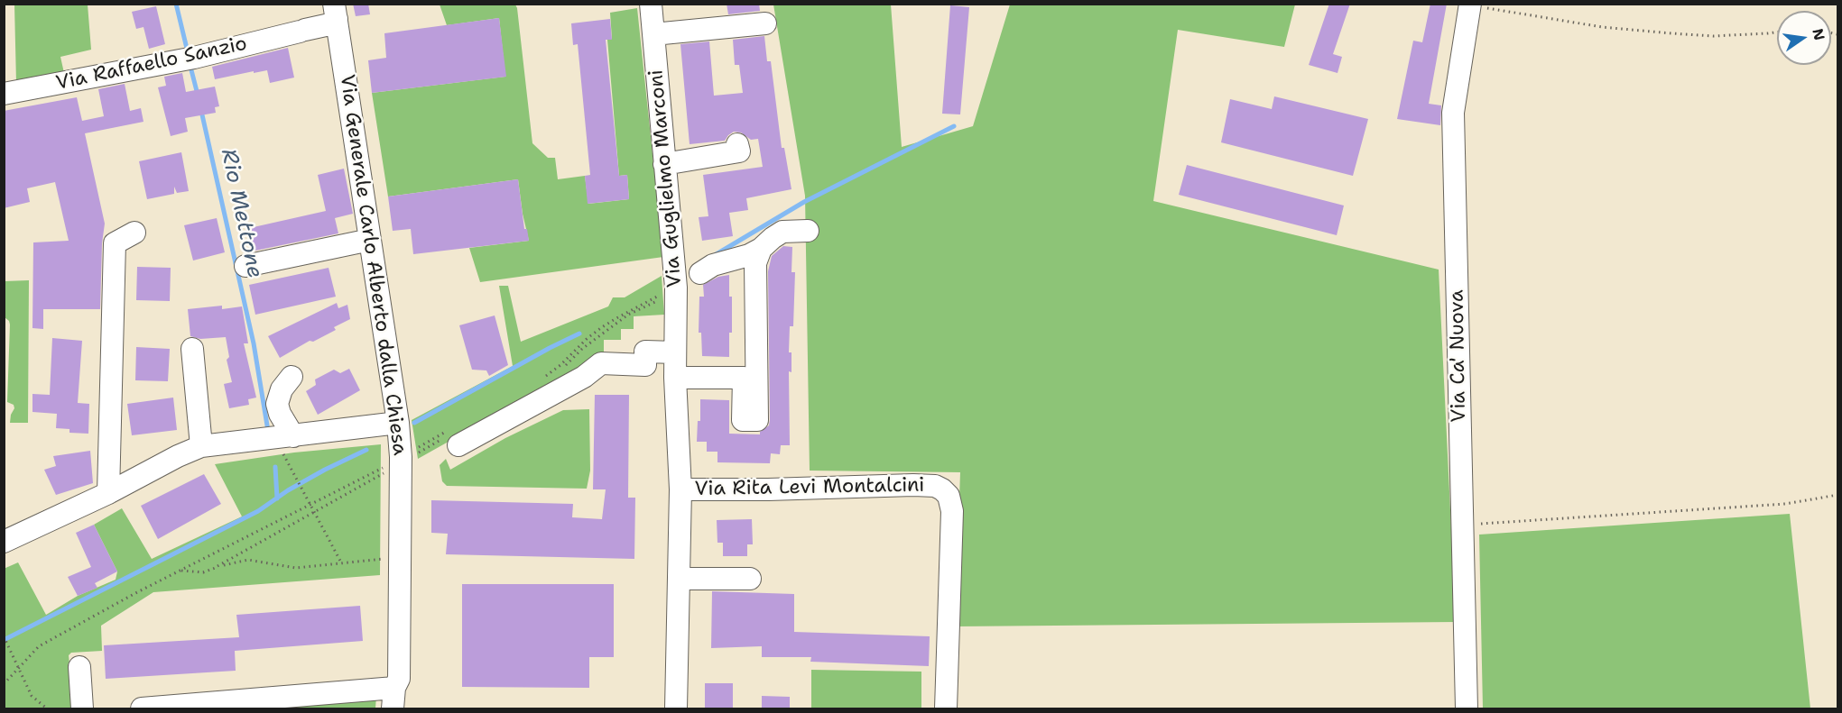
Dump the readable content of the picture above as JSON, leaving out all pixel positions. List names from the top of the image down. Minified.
{"streets":{"street":["Via Raffaello Sanzio","Via Guglielmo Marconi","Via Generale Carlo Alberto dalla Chiesa","Via Ca' Nuova","Via Rita Levi Montalcini"]},"crossings":[["Via Raffaello Sanzio","Via Generale Carlo Alberto dalla Chiesa"],["Via Guglielmo Marconi","Via Rita Levi Montalcini"]],"water":["Rio Mettone"],"north":"right"}
